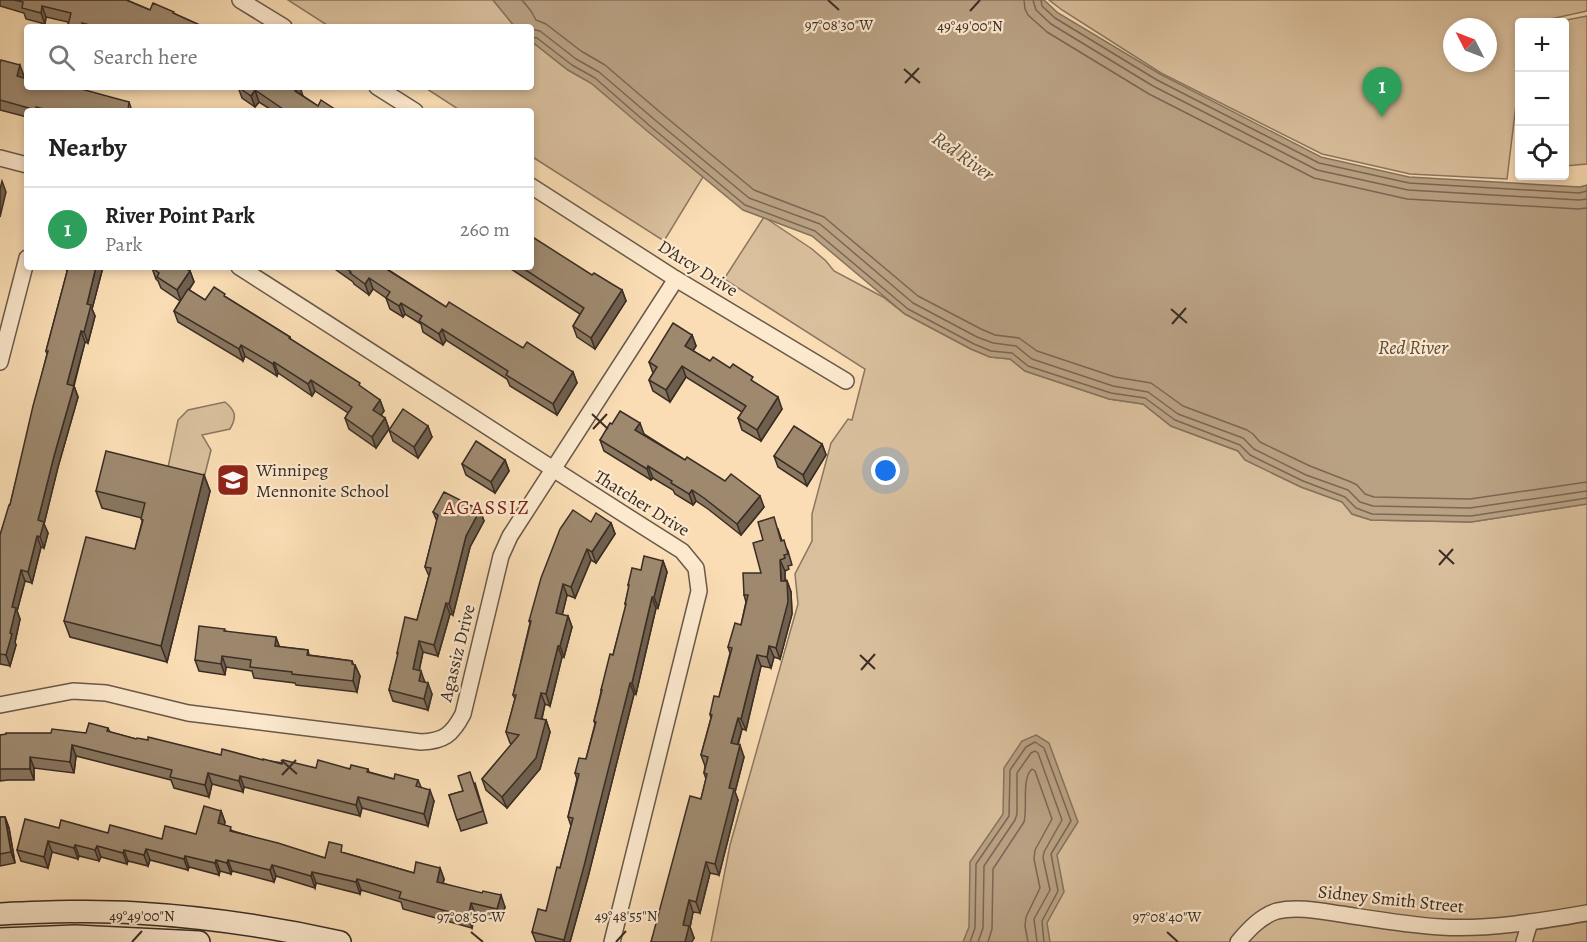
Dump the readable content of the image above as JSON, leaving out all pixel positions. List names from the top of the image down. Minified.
{"streets":{"street":["D'Arcy Drive","Thatcher Drive","Agassiz Drive","Sidney Smith Street"]},"crossings":[["D'Arcy Drive","Agassiz Drive"],["Thatcher Drive","Agassiz Drive"]],"districts":["AGASSIZ"],"water":["Red River"],"places":{"school or university":["Winnipeg Mennonite School"]},"north":"top left","page":{"map_buttons":["+","−"],"search":"Search here","pins":"1","heading":"Nearby","list":[{"mark":"1","name":"River Point Park","note":"Park","value":"260 m"}]},"coordinates":["97°08'30\"W","49°49'00\"N","49°48'55\"N","97°08'50\"W","97°08'40\"W"]}
